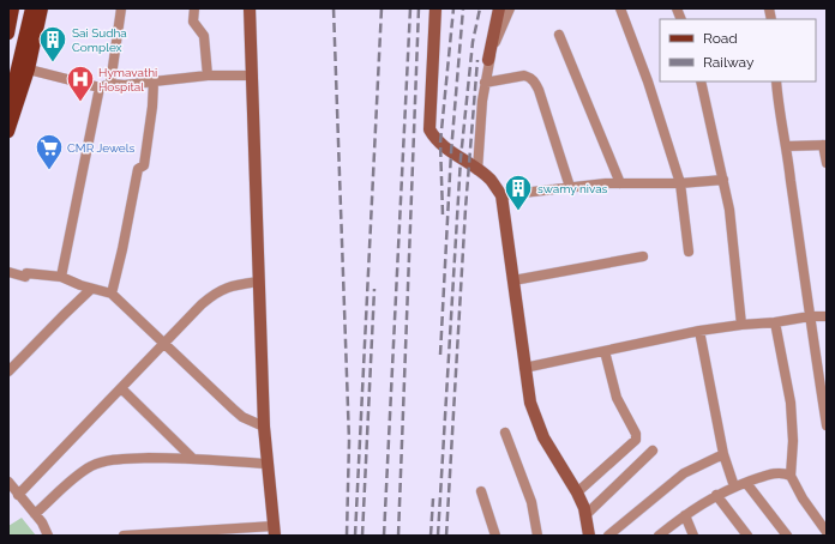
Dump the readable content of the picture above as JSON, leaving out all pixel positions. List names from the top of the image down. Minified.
{"places":{"building":["Sai Sudha Complex","swamy nivas"],"hospital":["Hymavathi Hospital"],"supermarket":["CMR Jewels"]},"legend":["Road","Railway"]}
